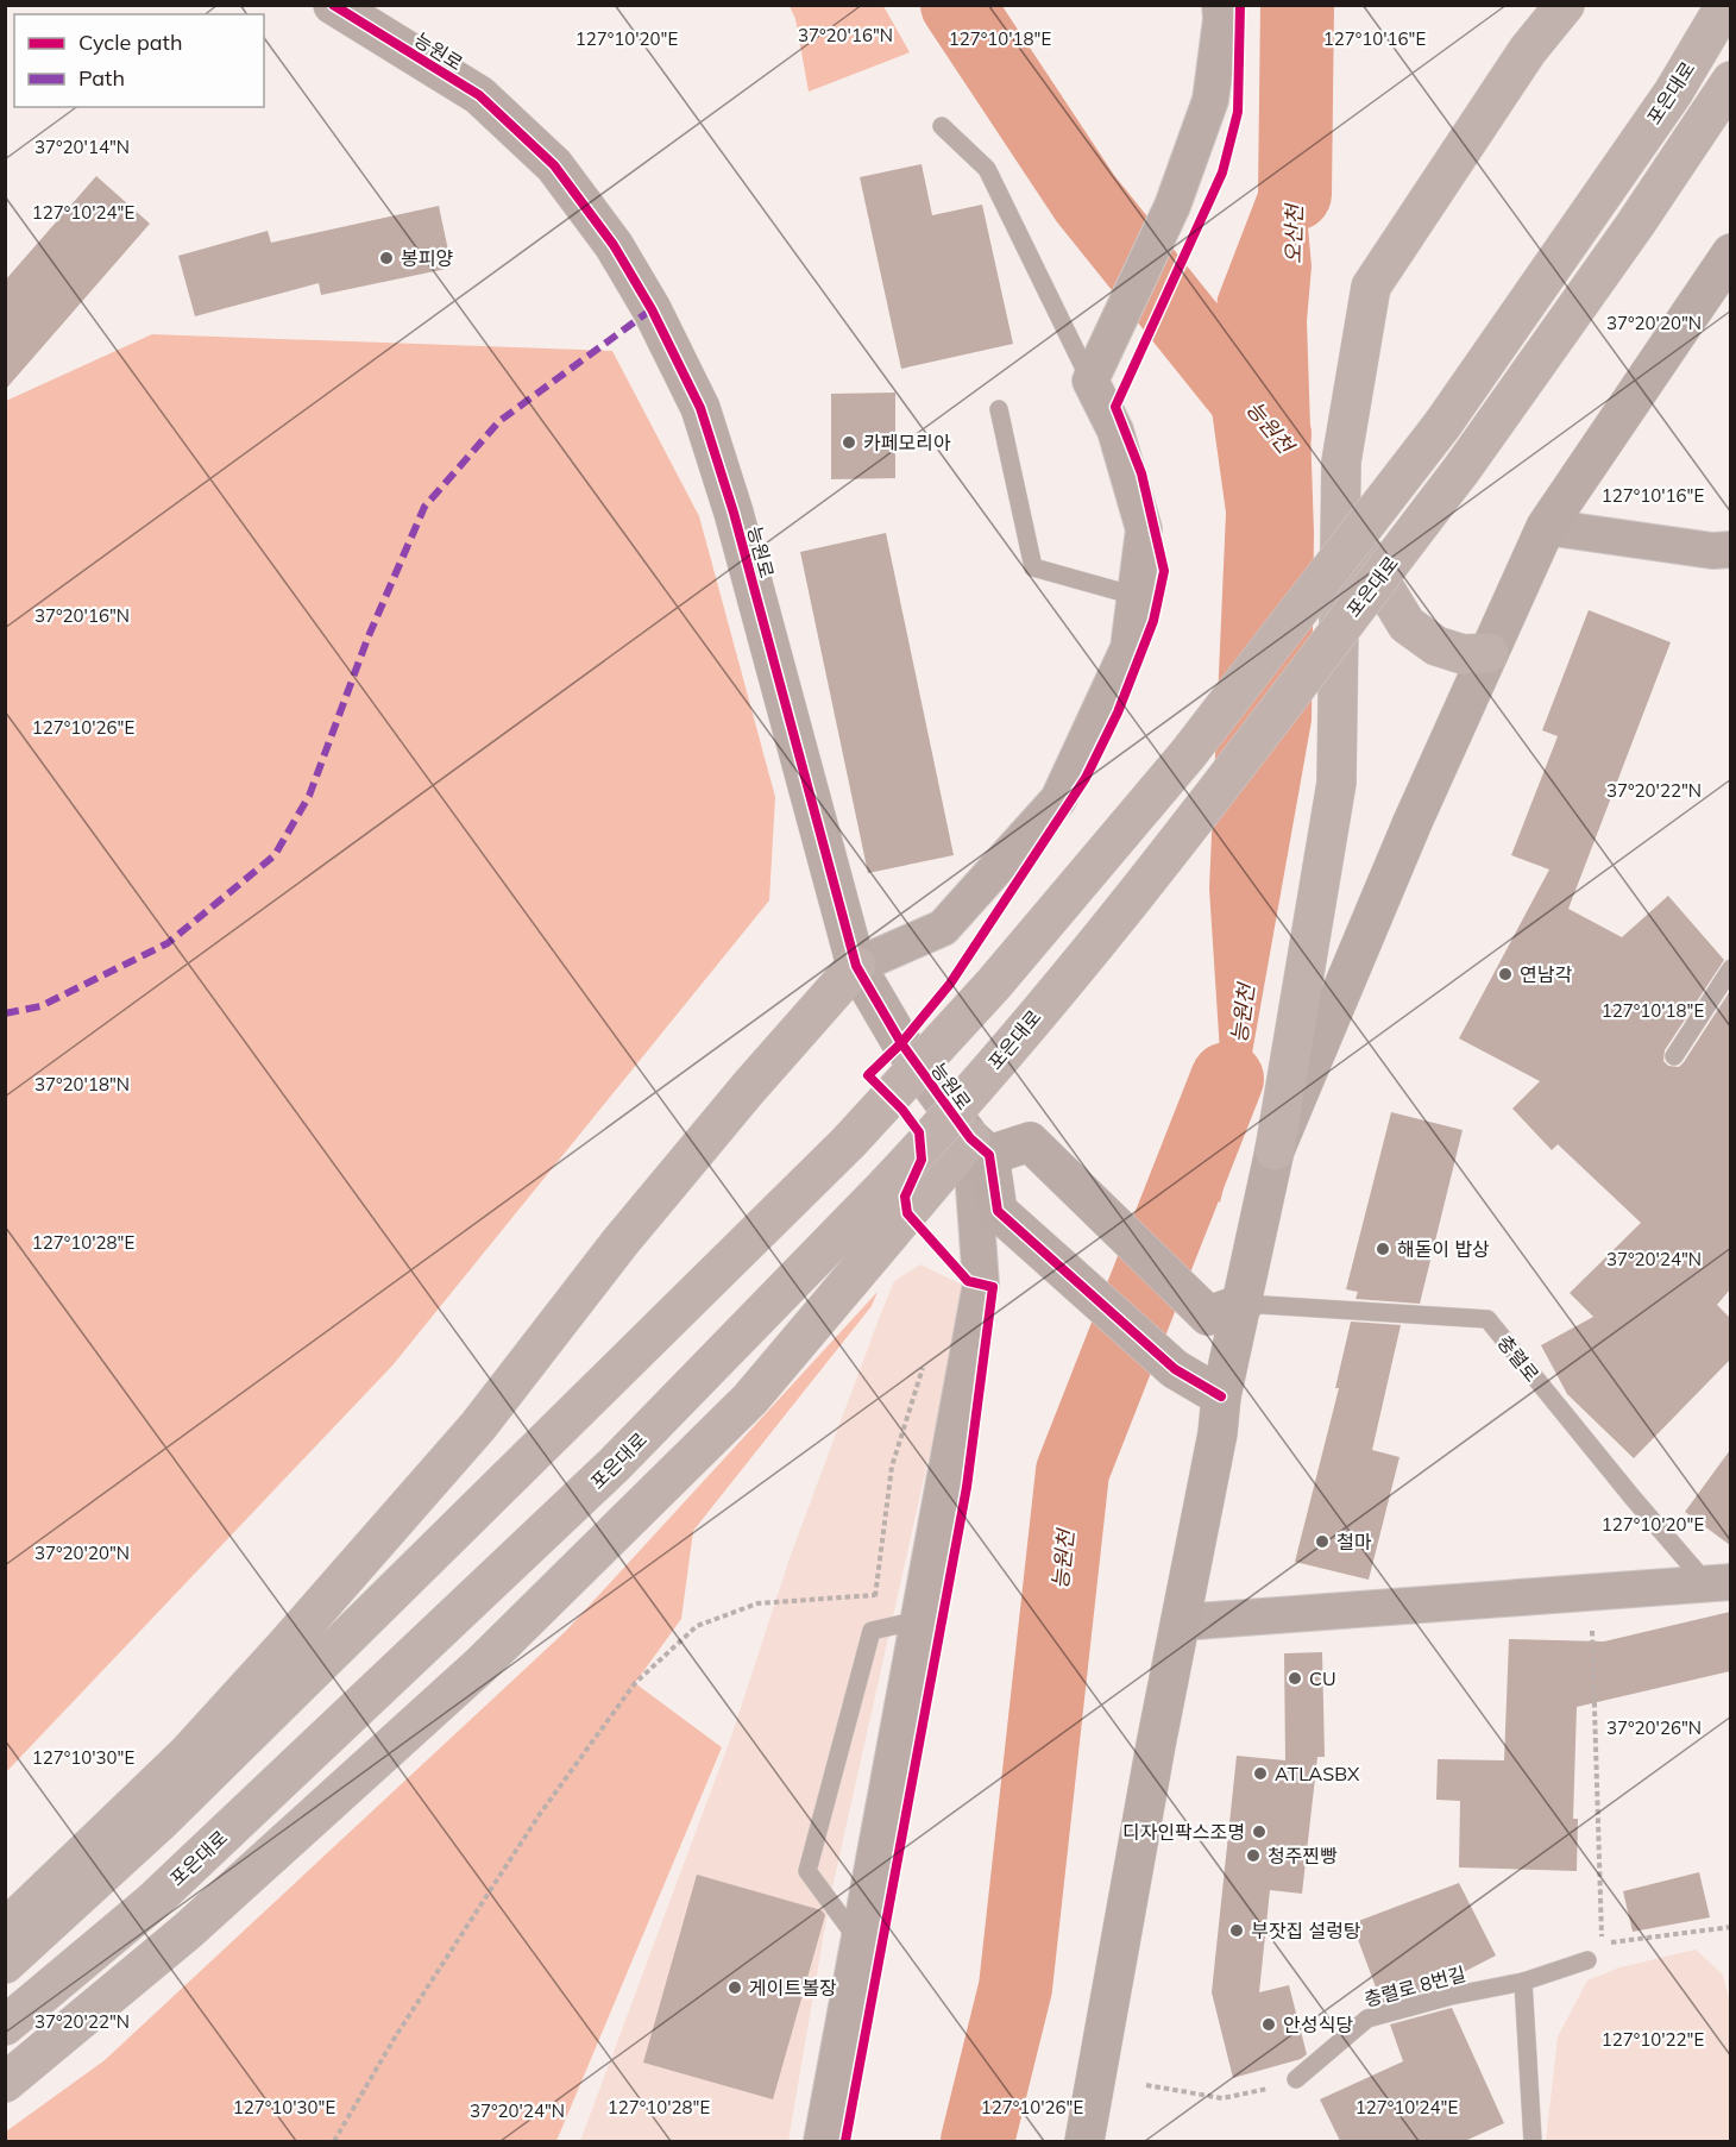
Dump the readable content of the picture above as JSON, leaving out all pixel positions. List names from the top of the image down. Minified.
{"streets":{"highway":["포은대로"],"main road":["능원로"],"street":["충렬로"],"lane":["충렬로 8번길"]},"water":["오산천","능원천"],"places":["봉피양","카페모리아","연남각","해돋이 밥상","철마","CU","ATLASBX","디자인팍스조명","청주찐빵","부잣집 설렁탕","게이트볼장","안성식당"],"legend":["Cycle path","Path"],"coordinates":["37°20'16\"N","127°10'20\"E","127°10'18\"E","127°10'16\"E","37°20'14\"N","127°10'24\"E","37°20'20\"N","127°10'26\"E","37°20'22\"N","37°20'18\"N","127°10'28\"E","37°20'24\"N","37°20'26\"N","127°10'30\"E","127°10'22\"E"]}
